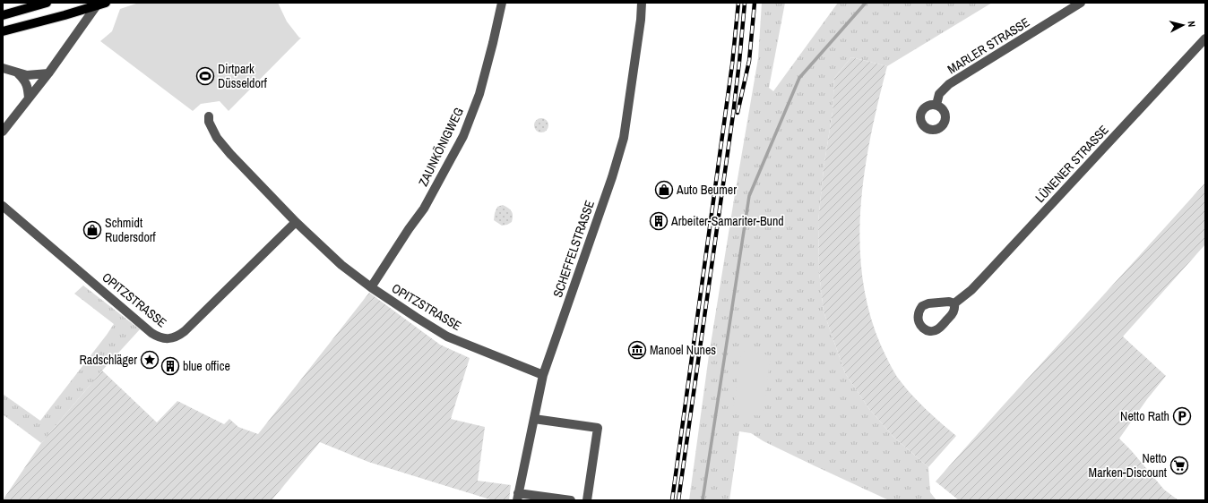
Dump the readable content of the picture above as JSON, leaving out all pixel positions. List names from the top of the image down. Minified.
{"streets":{"street":["MARLER STRASSE","ZAUNKÖNIGWEG","LÜNENER STRASSE","SCHEFFELSTRASSE","OPITZSTRASSE"]},"crossings":[["ZAUNKÖNIGWEG","OPITZSTRASSE"],["SCHEFFELSTRASSE","OPITZSTRASSE"]],"places":{"sports":["Dirtpark Düsseldorf"],"shop":["Auto Beumer","Schmidt Rudersdorf"],"building":["Arbeiter-Samariter-Bund","blue office"],"museum":["Manoel Nunes"],"place":["Radschläger"],"parking":["Netto Rath"],"supermarket":["Netto Marken-Discount"]},"north":"right"}
